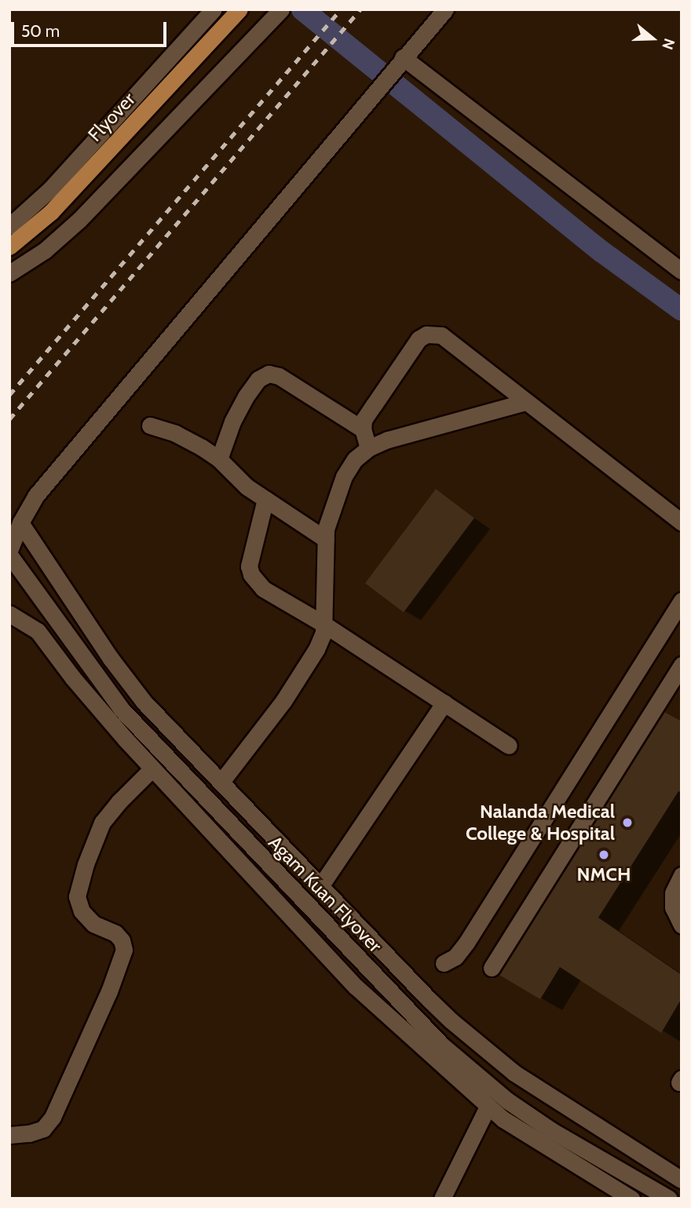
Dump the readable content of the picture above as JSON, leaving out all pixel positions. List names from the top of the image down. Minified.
{"streets":{"main road":["Flyover"],"street":["Agam Kuan Flyover"]},"places":["Nalanda Medical College & Hospital","NMCH"],"scale_bar":"50 m","north":"right"}
